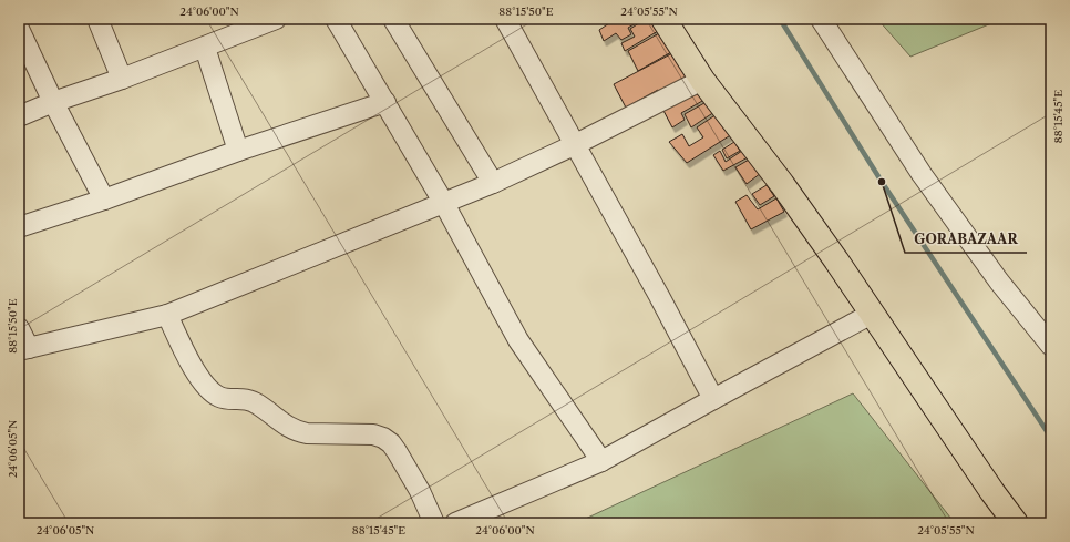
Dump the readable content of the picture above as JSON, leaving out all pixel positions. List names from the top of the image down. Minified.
{"places":["GORABAZAAR"],"coordinates":["24°06'00\"N","88°15'50\"E","24°05'55\"N","88°15'45\"E","24°06'05\"N"]}
